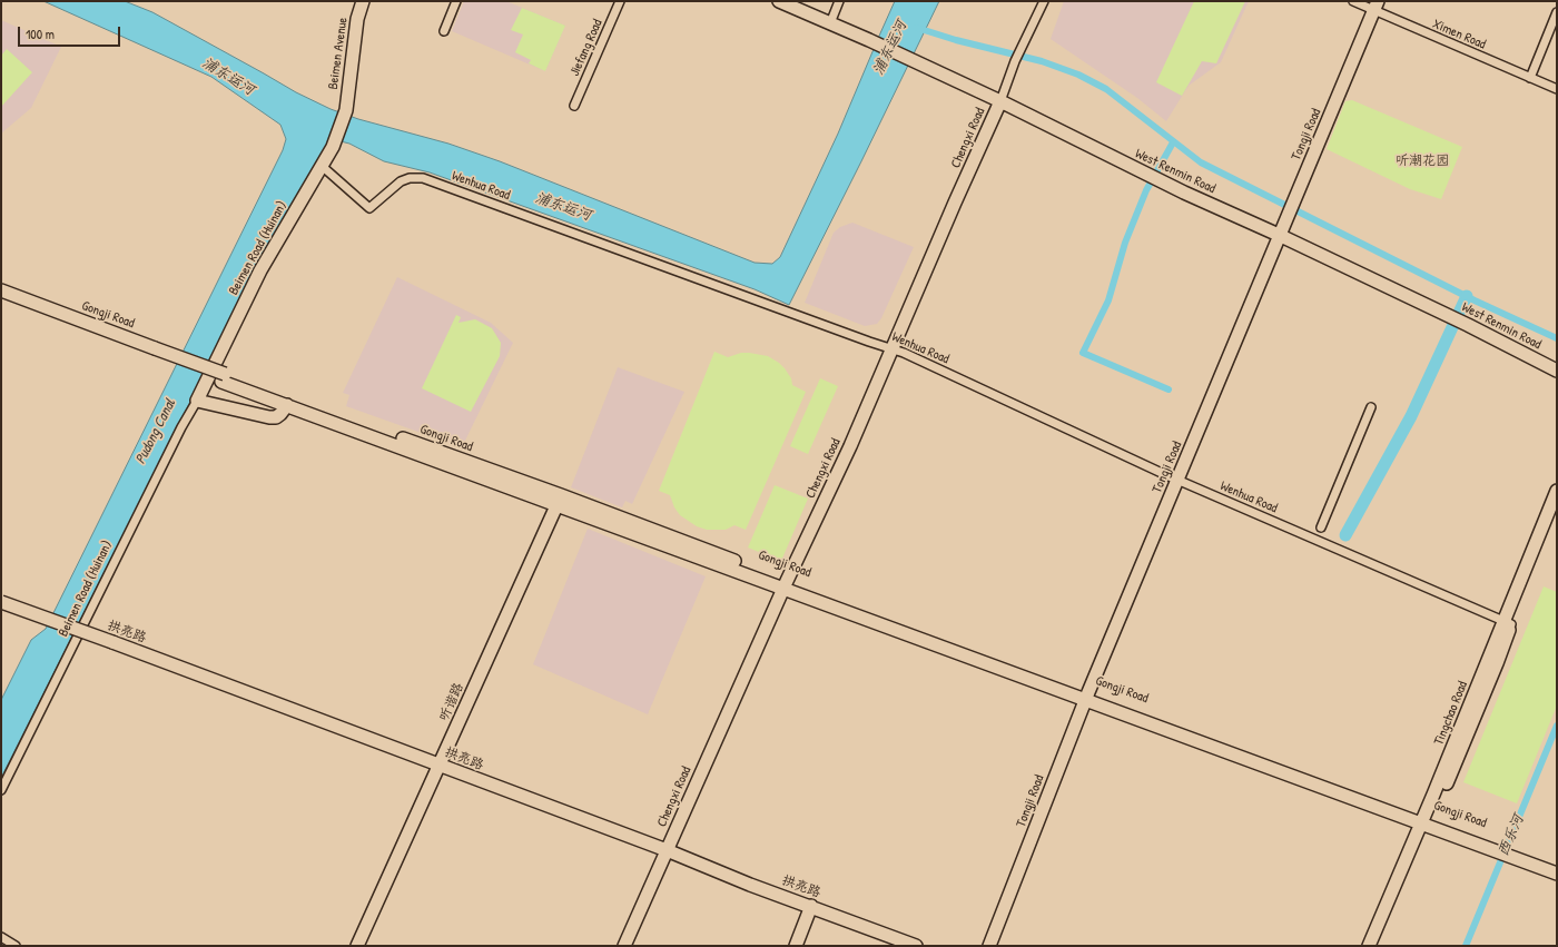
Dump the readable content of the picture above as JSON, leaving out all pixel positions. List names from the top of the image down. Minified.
{"streets":{"street":["Ximen Road","Jiefang Road","Beimen Avenue","Tongji Road","Chengxi Road","West Renmin Road","Wenhua Road","Beimen Road (Huinan)","Gongji Road","拱亮路","听谐路","Tingchao Road"]},"crossings":[["Ximen Road","Tongji Road"],["Beimen Avenue","Beimen Road (Huinan)"],["Tongji Road","West Renmin Road"],["Tongji Road","Wenhua Road"],["Tongji Road","Gongji Road"],["Chengxi Road","West Renmin Road"],["Chengxi Road","Wenhua Road"],["Chengxi Road","Gongji Road"],["Chengxi Road","拱亮路"],["Wenhua Road","Beimen Road (Huinan)"],["Wenhua Road","Tingchao Road"],["Gongji Road","听谐路"],["Gongji Road","Tingchao Road"],["拱亮路","听谐路"]],"water":["浦东运河","Pudong Canal","西乐河"],"parks":["听潮花园"],"scale_bar":"100 m"}
